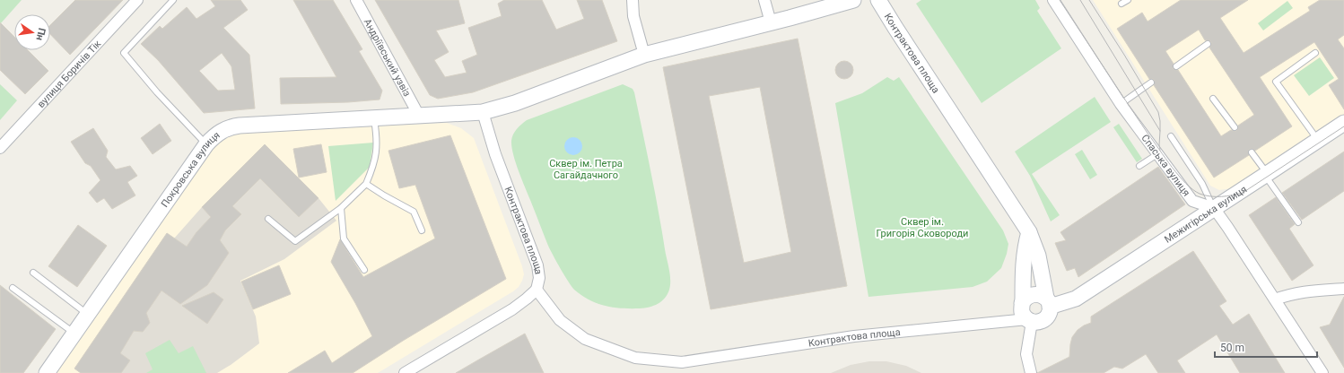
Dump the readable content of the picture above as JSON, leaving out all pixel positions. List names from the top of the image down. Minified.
{"streets":{"street":["Контрактова площа","Андріївський узвіз","вулиця Боричів Тік","Спаська вулиця","Покровська вулиця","Межигірська вулиця"]},"crossings":[["Контрактова площа","Межигірська вулиця"],["Андріївський узвіз","Покровська вулиця"],["Спаська вулиця","Межигірська вулиця"]],"parks":["Сквер ім. Петра Сагайдачного","Сквер ім. Григорія Сковороди"],"scale_bar":"50 m","north":"right"}
